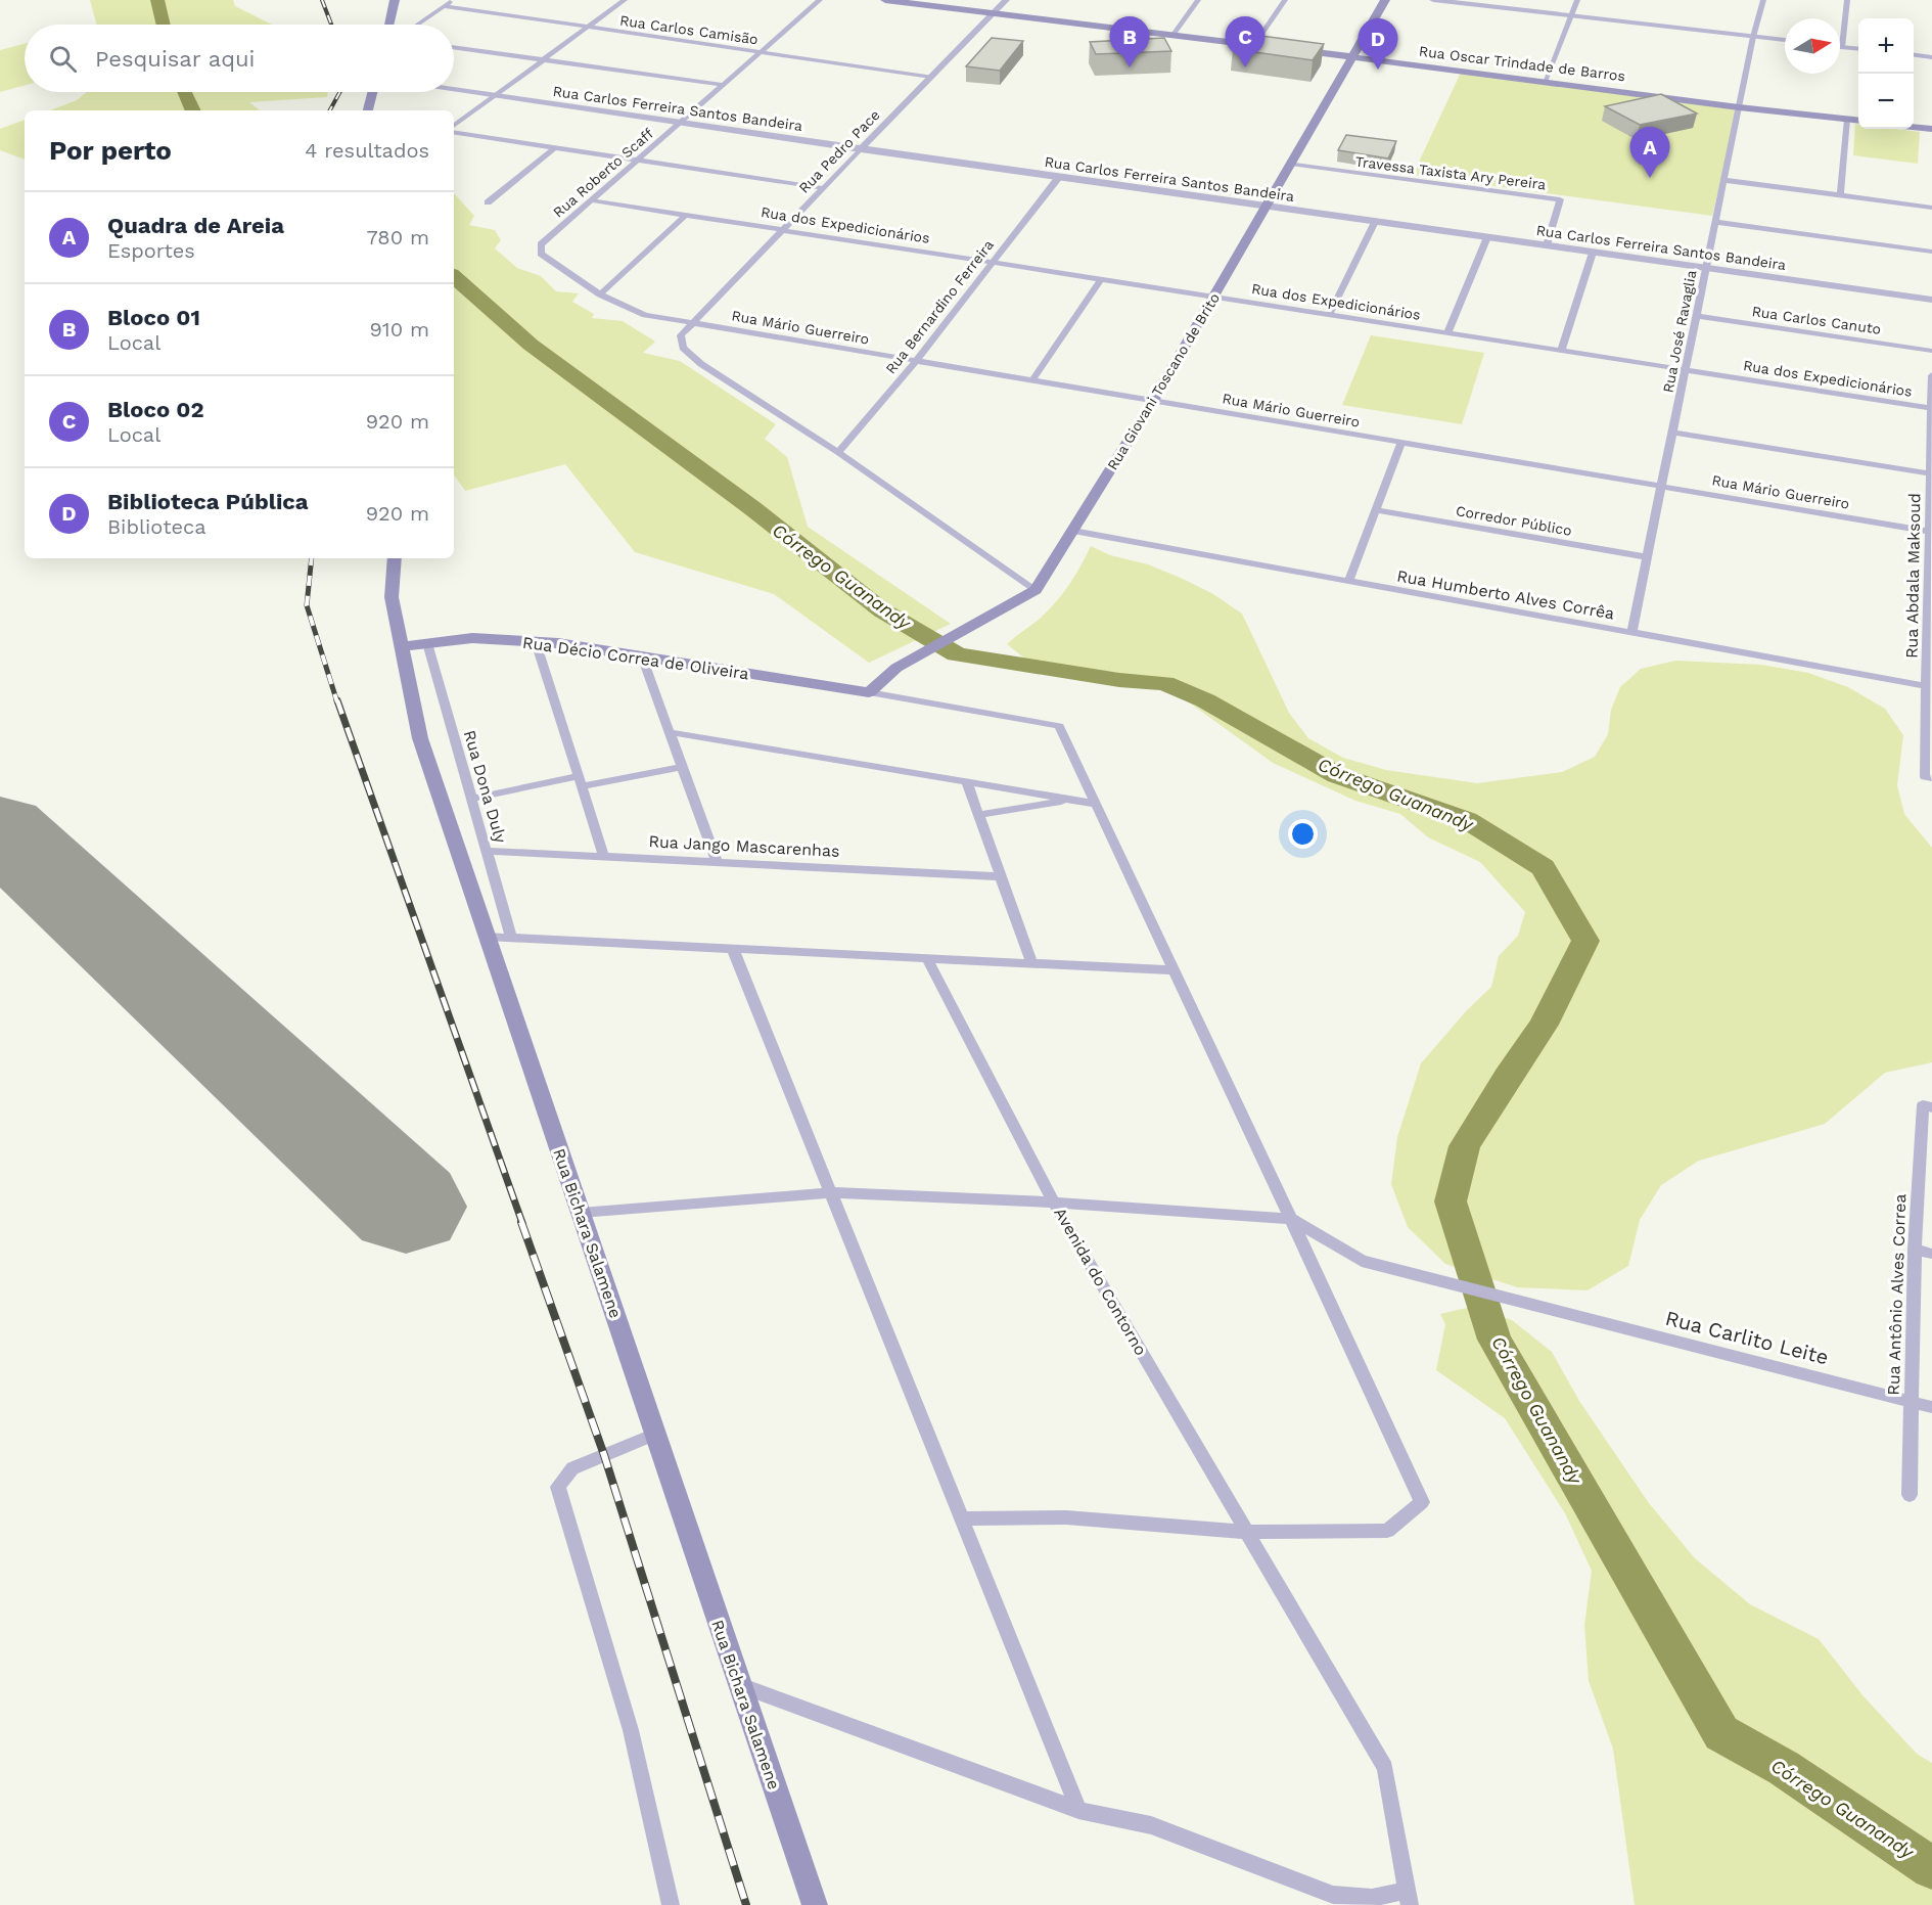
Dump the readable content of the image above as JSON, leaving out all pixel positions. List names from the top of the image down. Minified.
{"streets":{"main road":["Rua Oscar Trindade de Barros","Rua Giovani Toscano de Brito","Rua Décio Correa de Oliveira","Rua Bichara Salamene"],"street":["Rua Carlos Camisão","Rua Carlos Ferreira Santos Bandeira","Rua Pedro Pace","Rua Roberto Scaff","Travessa Taxista Ary Pereira","Rua dos Expedicionários","Rua Bernardino Ferreira","Rua Carlos Canuto","Rua Mário Guerreiro","Rua José Ravaglia","Corredor Público","Rua Abdala Maksoud","Rua Humberto Alves Corrêa","Rua Dona Duly","Rua Jango Mascarenhas","Avenida do Contorno","Rua Antônio Alves Correa","Rua Carlito Leite"]},"crossings":[["Rua Carlos Camisão","Rua Pedro Pace"],["Rua Carlos Camisão","Rua Roberto Scaff"],["Rua Oscar Trindade de Barros","Rua José Ravaglia"],["Rua Oscar Trindade de Barros","Rua Giovani Toscano de Brito"],["Rua Carlos Ferreira Santos Bandeira","Rua Pedro Pace"],["Rua Carlos Ferreira Santos Bandeira","Rua Roberto Scaff"],["Rua Carlos Ferreira Santos Bandeira","Travessa Taxista Ary Pereira"],["Rua Carlos Ferreira Santos Bandeira","Rua Bernardino Ferreira"],["Rua Carlos Ferreira Santos Bandeira","Rua José Ravaglia"],["Rua Carlos Ferreira Santos Bandeira","Rua Giovani Toscano de Brito"],["Rua Pedro Pace","Rua dos Expedicionários"],["Rua Pedro Pace","Rua Mário Guerreiro"],["Rua Roberto Scaff","Rua dos Expedicionários"],["Rua Roberto Scaff","Rua Mário Guerreiro"],["Travessa Taxista Ary Pereira","Rua Giovani Toscano de Brito"],["Rua dos Expedicionários","Rua Bernardino Ferreira"],["Rua dos Expedicionários","Rua José Ravaglia"],["Rua dos Expedicionários","Rua Giovani Toscano de Brito"],["Rua dos Expedicionários","Rua Abdala Maksoud"],["Rua Bernardino Ferreira","Rua Mário Guerreiro"],["Rua Carlos Canuto","Rua José Ravaglia"],["Rua Mário Guerreiro","Rua José Ravaglia"],["Rua Mário Guerreiro","Rua Giovani Toscano de Brito"],["Rua Mário Guerreiro","Rua Abdala Maksoud"],["Rua José Ravaglia","Corredor Público"],["Rua José Ravaglia","Rua Humberto Alves Corrêa"],["Rua Giovani Toscano de Brito","Rua Humberto Alves Corrêa"],["Rua Giovani Toscano de Brito","Rua Décio Correa de Oliveira"],["Rua Abdala Maksoud","Rua Humberto Alves Corrêa"],["Rua Décio Correa de Oliveira","Rua Dona Duly"],["Rua Décio Correa de Oliveira","Rua Bichara Salamene"],["Rua Dona Duly","Rua Jango Mascarenhas"],["Avenida do Contorno","Rua Carlito Leite"],["Rua Antônio Alves Correa","Rua Carlito Leite"]],"water":["Córrego Guanandy"],"north":"right","page":{"pins":["B","C","D","A"],"map_buttons":["+","−"],"search":"Pesquisar aqui","heading":["Por perto","4 resultados"],"list":[{"mark":"A","name":"Quadra de Areia","note":"Esportes","value":"780 m"},{"mark":"B","name":"Bloco 01","note":"Local","value":"910 m"},{"mark":"C","name":"Bloco 02","note":"Local","value":"920 m"},{"mark":"D","name":"Biblioteca Pública","note":"Biblioteca","value":"920 m"}]}}
